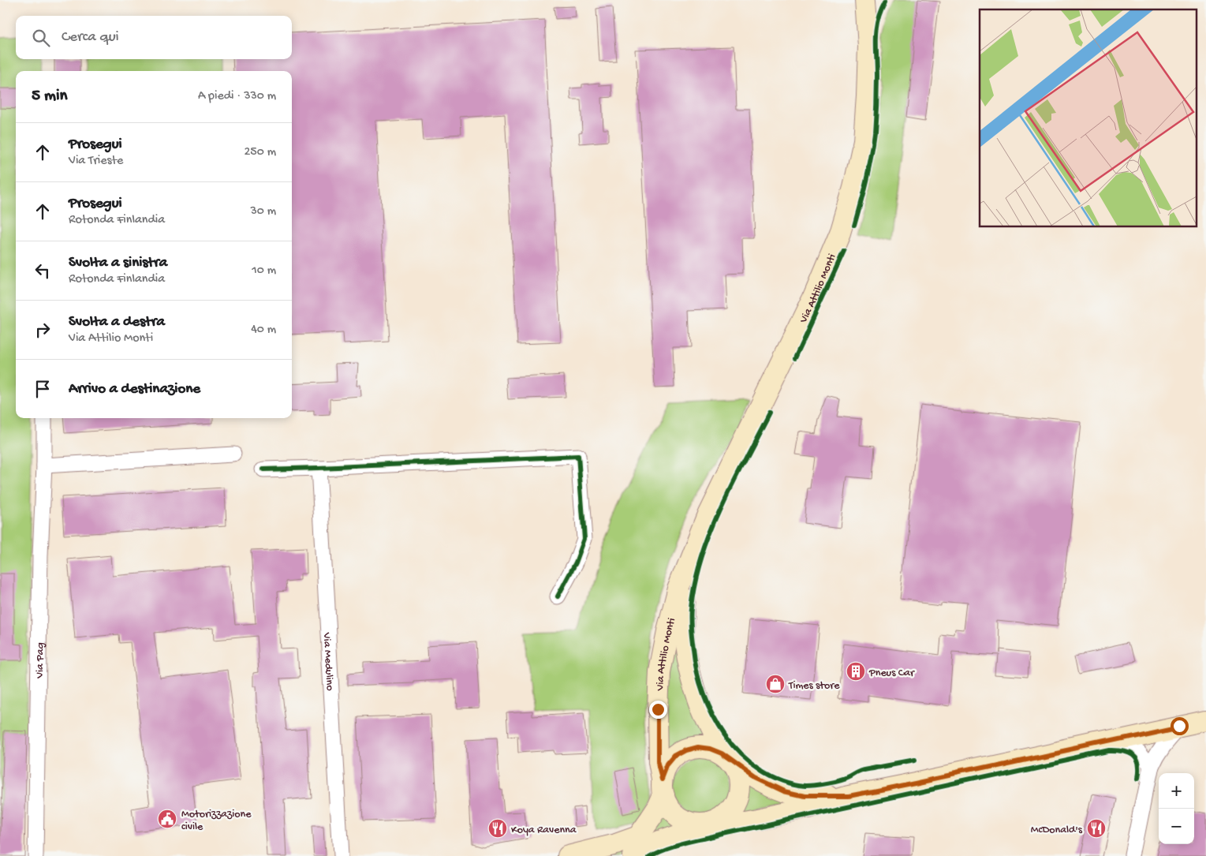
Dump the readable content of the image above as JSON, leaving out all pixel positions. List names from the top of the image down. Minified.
{"streets":{"main road":["Via Attilio Monti"],"street":["Via Pag","Via Medulino"]},"places":{"building":["Pneus Car"],"shop":["Times store"],"public building":["Motorizzazione civile"],"restaurant":["Koya Ravenna","McDonald's"]},"page":{"search":"Cerca qui","heading":["5 min","A piedi · 330 m"],"list":[["Prosegui","Via Trieste","250 m"],["Prosegui","Rotonda Finlandia","30 m"],["Svolta a sinistra","Rotonda Finlandia","10 m"],["Svolta a destra","Via Attilio Monti","40 m"],"Arrivo a destinazione"],"map_buttons":["+","−"]}}
